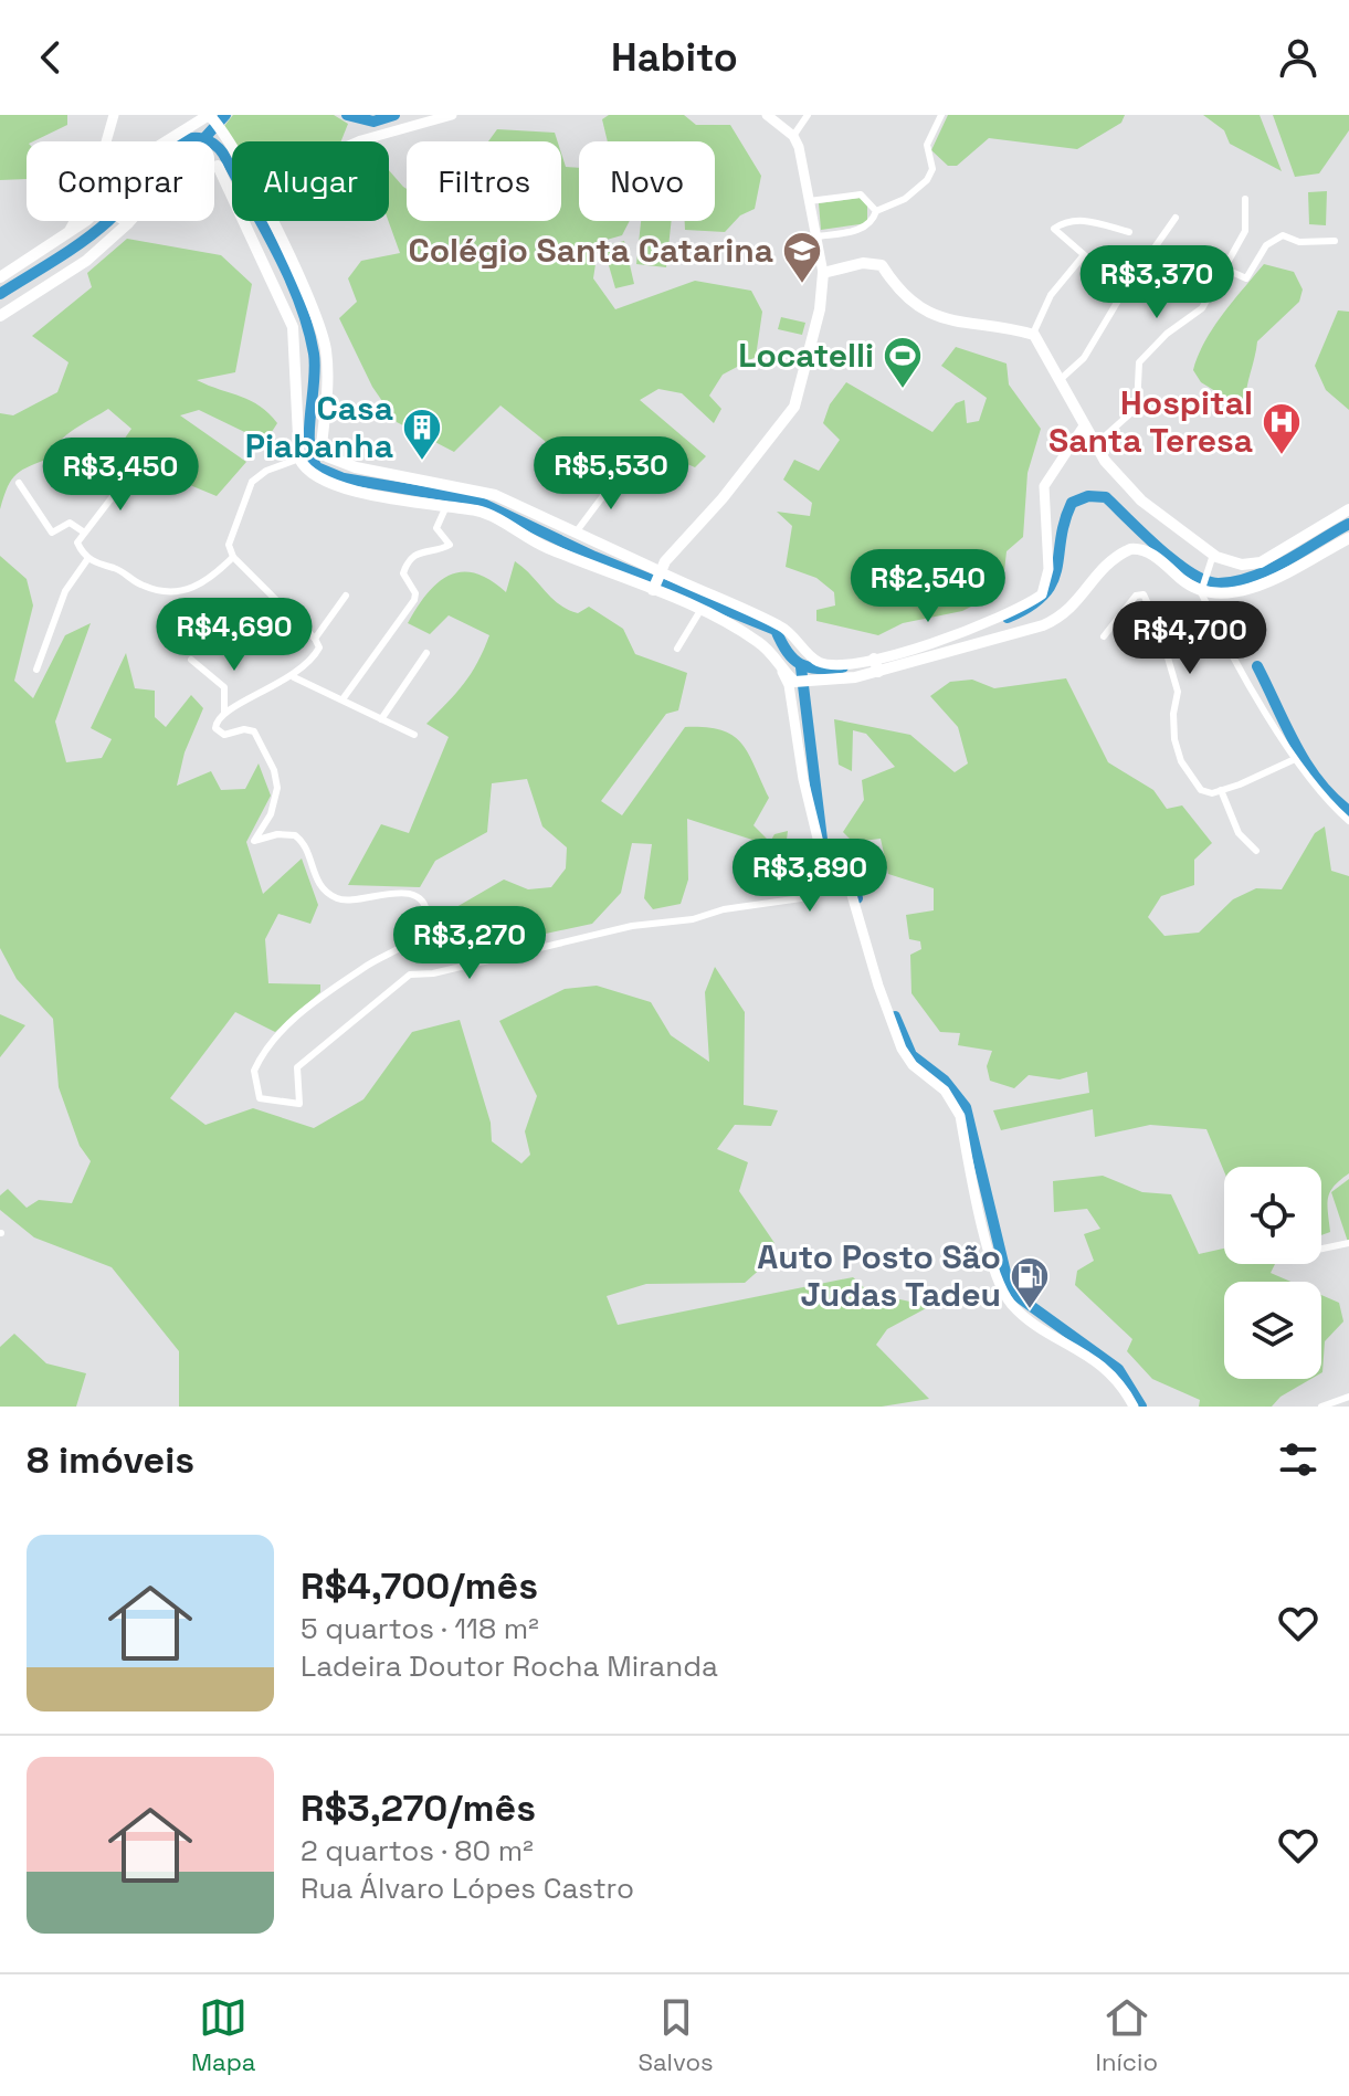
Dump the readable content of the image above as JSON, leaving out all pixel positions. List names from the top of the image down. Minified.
{"places":{"school or university":["Colégio Santa Catarina"],"sports":["Locatelli"],"hospital":["Hospital Santa Teresa"],"building":["Casa Piabanha"],"fuel station":["Auto Posto São Judas Tadeu"]},"page":{"header":"Habito","chip":["Comprar","Alugar","Filtros","Novo"],"price":["R$3,370","R$5,530","R$3,450","R$2,540","R$4,690","R$4,700","R$3,890","R$3,270"],"heading":"8 imóveis","list":[{"name":"R$4,700/mês","note":"5 quartos · 118 m² · Ladeira Doutor Rocha Miranda"},{"name":"R$3,270/mês","note":"2 quartos · 80 m² · Rua Álvaro Lópes Castro"}],"tabs":["Mapa","Salvos","Início"]}}
